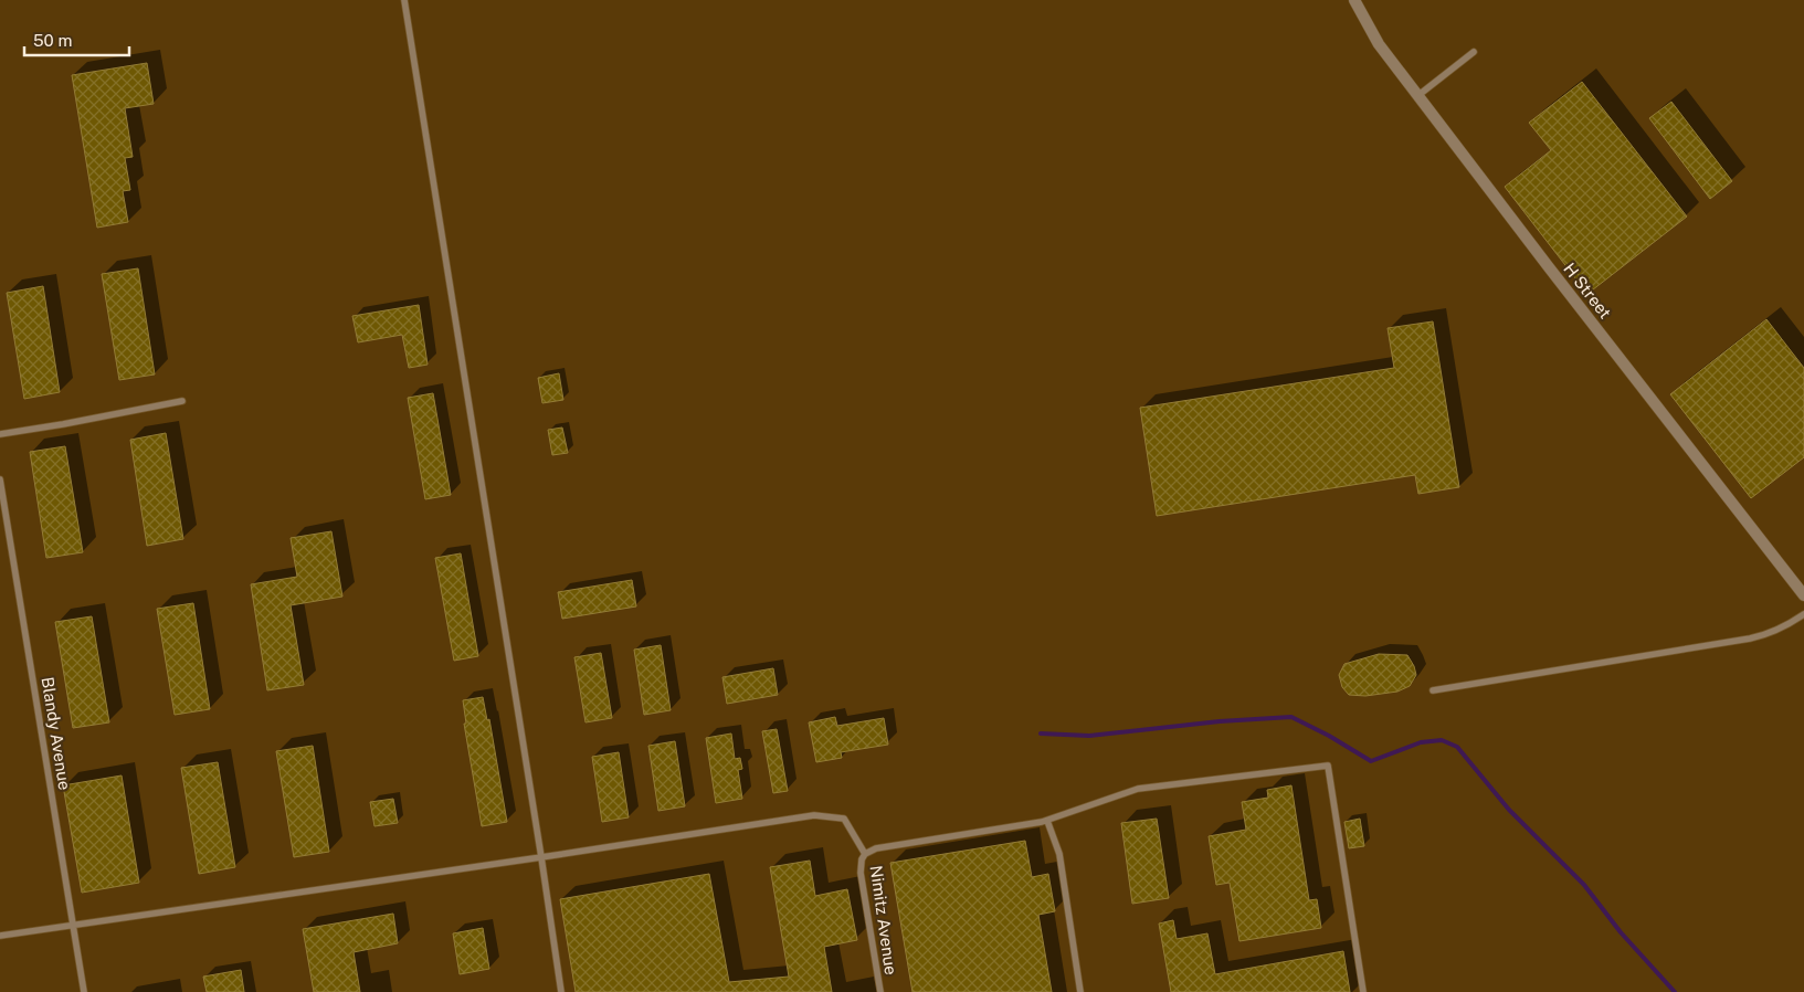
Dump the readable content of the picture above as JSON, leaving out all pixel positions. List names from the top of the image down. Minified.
{"streets":{"street":["H Street"],"lane":["Blandy Avenue","Nimitz Avenue"]},"scale_bar":"50 m"}
